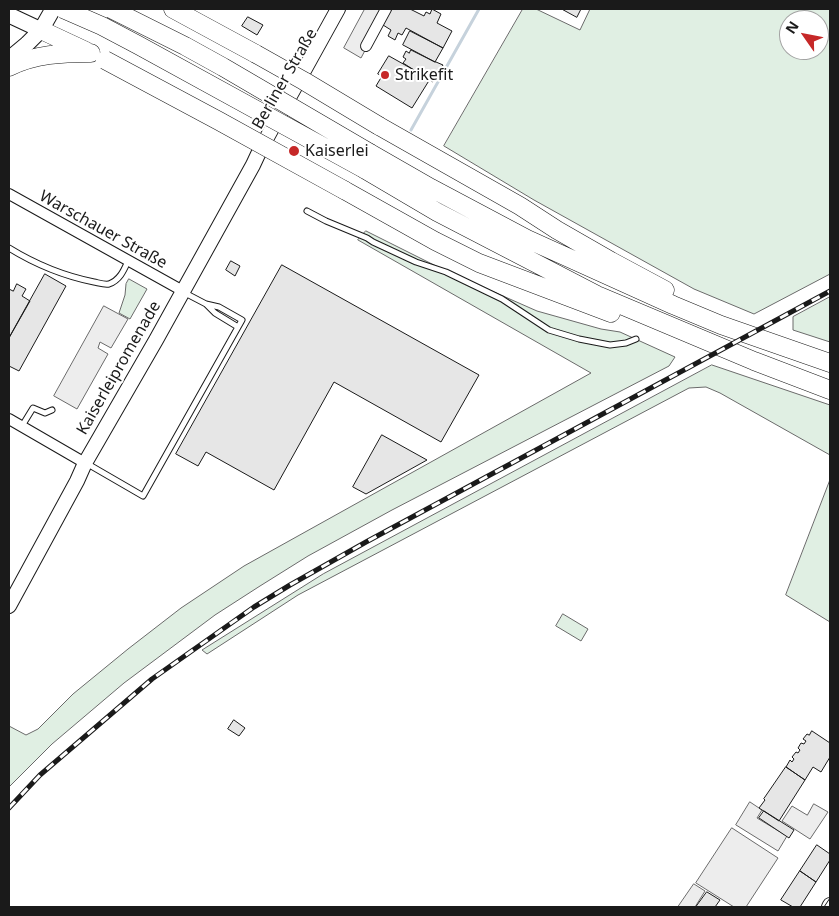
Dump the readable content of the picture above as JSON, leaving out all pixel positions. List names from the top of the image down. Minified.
{"streets":{"main road":["Berliner Straße","Kaiserleipromenade"],"street":["Warschauer Straße"]},"crossings":[["Berliner Straße","Warschauer Straße"],["Berliner Straße","Kaiserleipromenade"],["Warschauer Straße","Kaiserleipromenade"]],"places":["Strikefit","Kaiserlei"],"north":"top left"}
